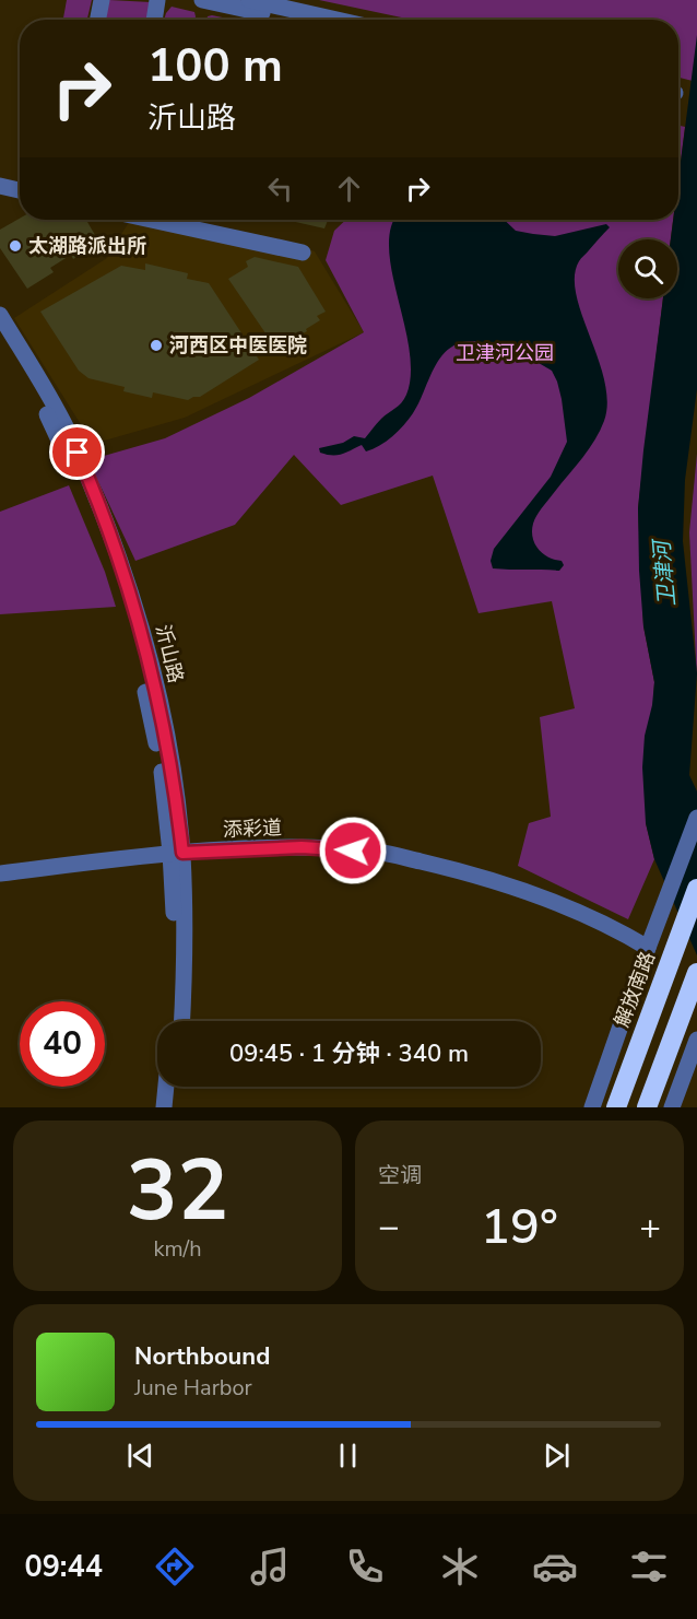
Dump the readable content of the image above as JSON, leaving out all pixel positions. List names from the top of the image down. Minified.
{"streets":{"highway":["解放南路"],"street":["沂山路","添彩道"]},"crossings":[["沂山路","添彩道"],["添彩道","解放南路"]],"water":["卫津河"],"parks":["卫津河公园"],"places":["太湖路派出所","河西区中医医院"],"page":{"turn":["100 m","沂山路"],"limit":"40","trip":"09:45 · 1 分钟 · 340 m","tile":[["32","km/h"],"空调"],"heat":["−","19°","+"],"song":["Northbound","June Harbor"],"tabs":"09:44"}}
